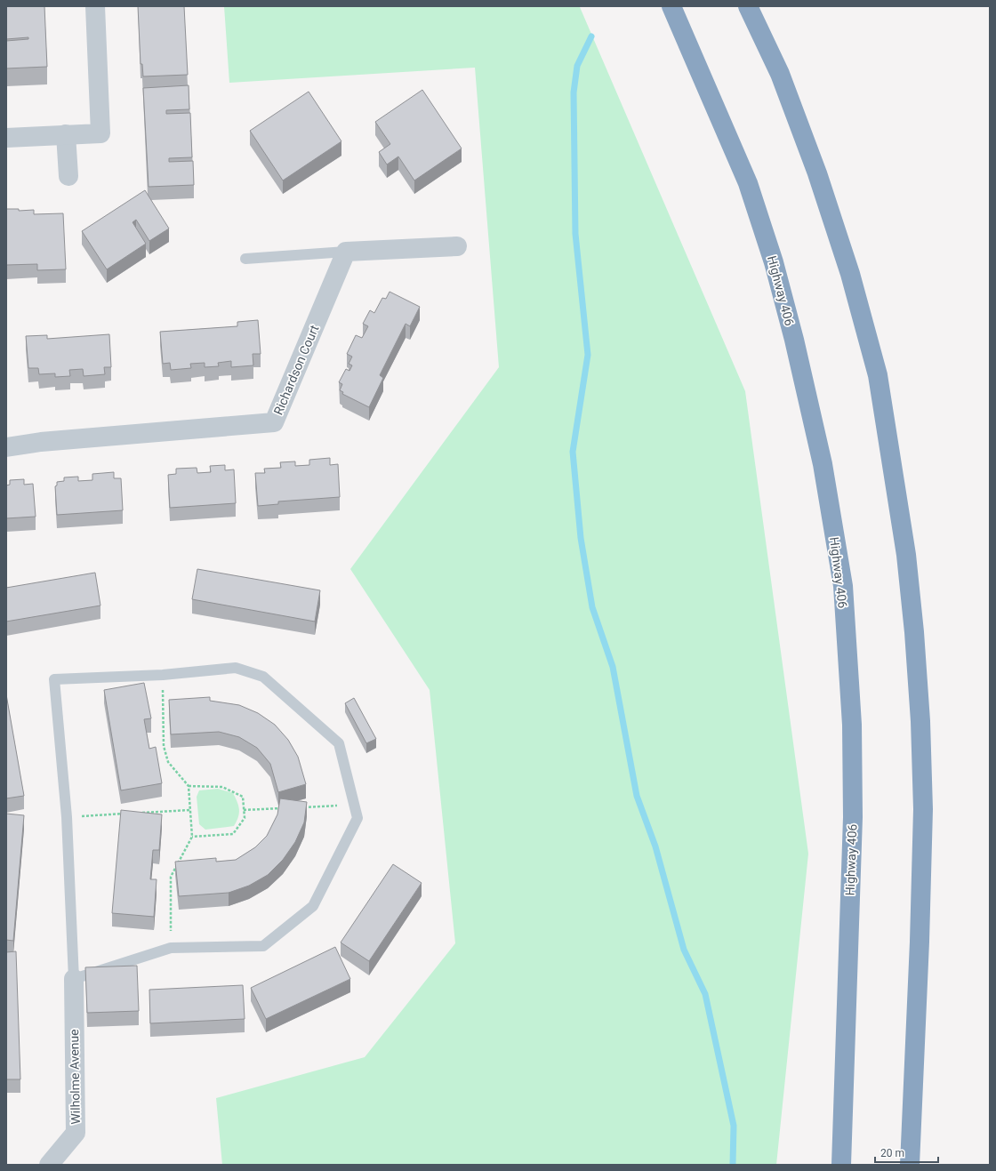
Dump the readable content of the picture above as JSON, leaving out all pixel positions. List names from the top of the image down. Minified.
{"streets":{"highway":["Highway 406"],"street":["Richardson Court","Wilholme Avenue"]},"scale_bar":"20 m"}
